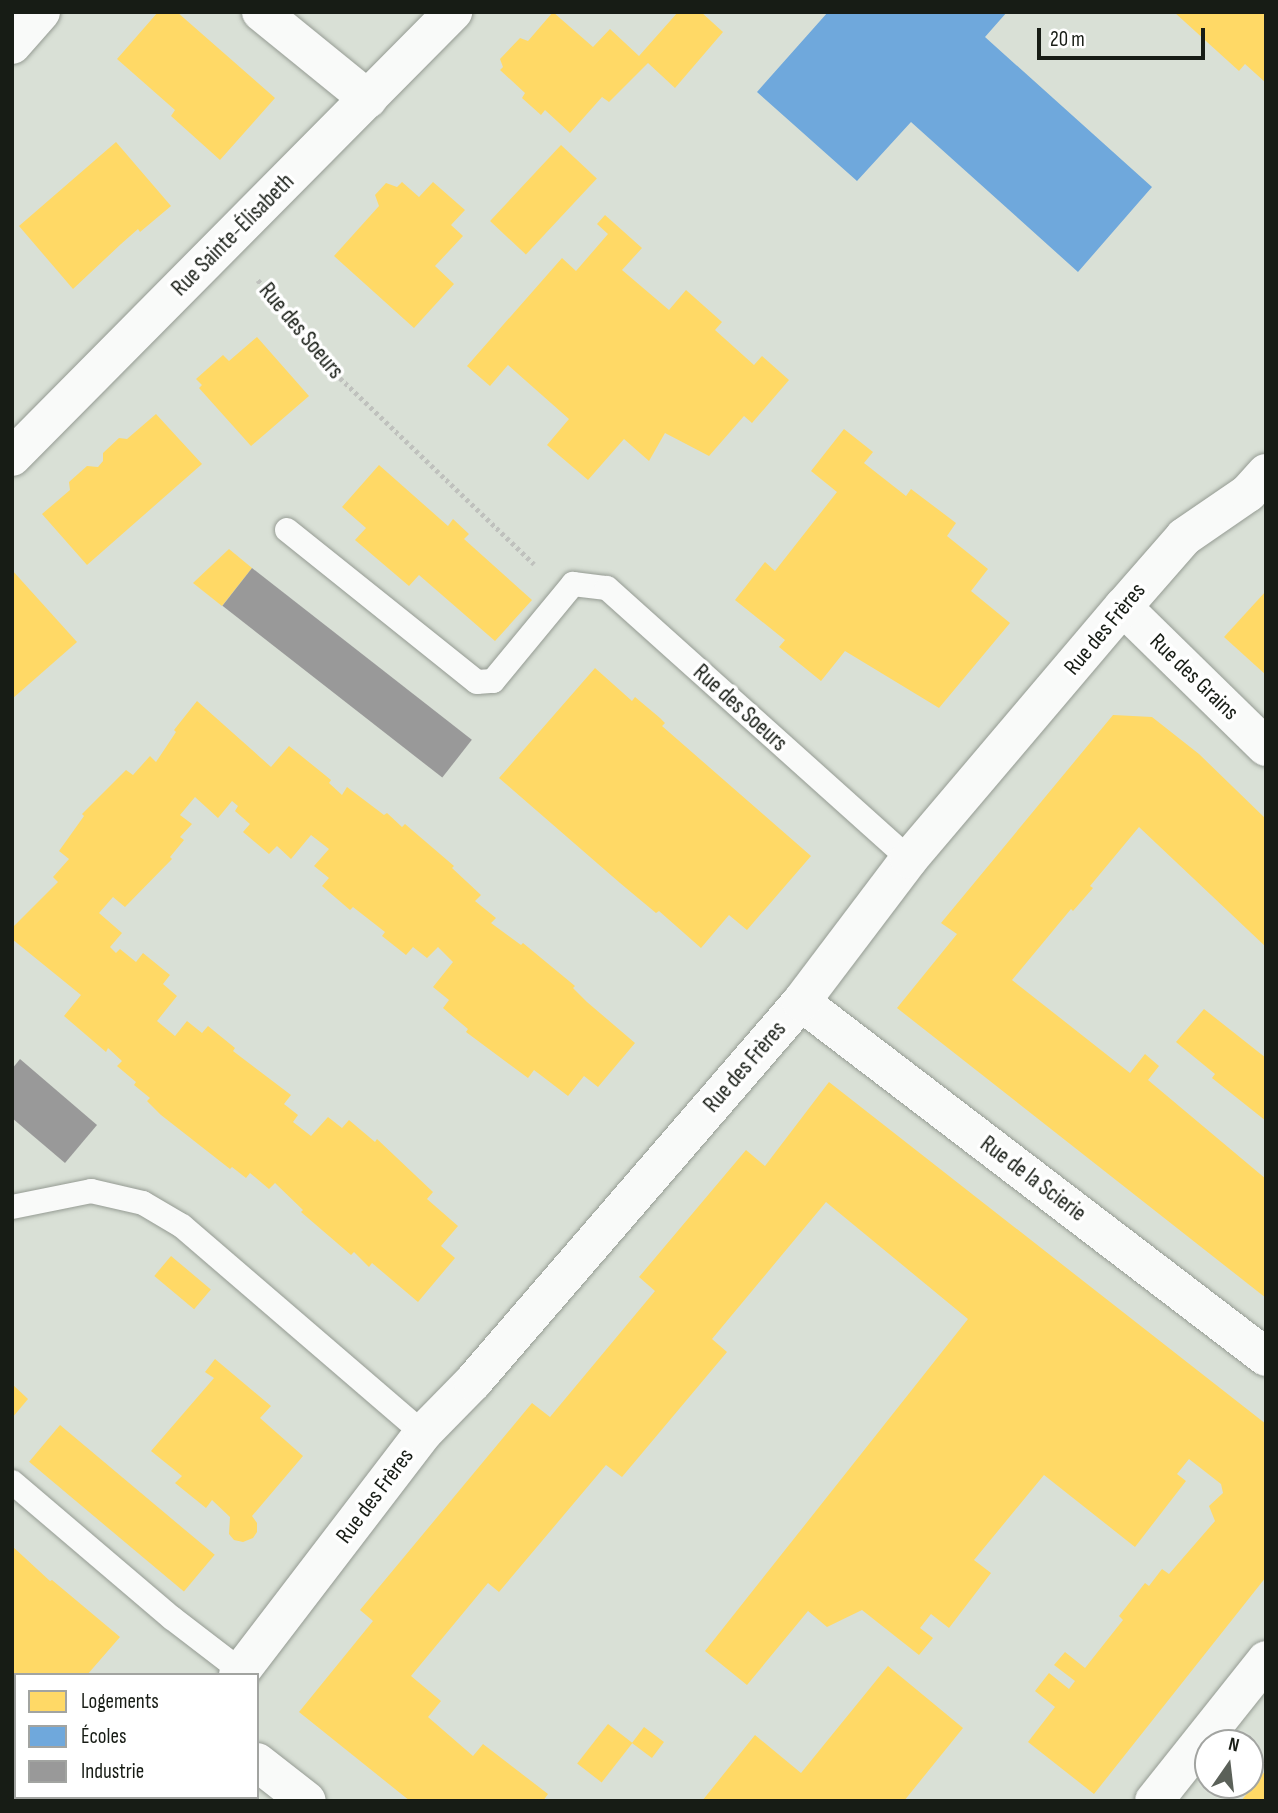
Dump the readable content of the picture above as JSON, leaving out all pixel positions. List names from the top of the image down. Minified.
{"streets":{"street":["Rue Sainte-Élisabeth","Rue des Frères","Rue des Grains","Rue de la Scierie"],"lane":["Rue des Soeurs"]},"crossings":[["Rue des Soeurs","Rue des Frères"],["Rue des Frères","Rue des Grains"],["Rue des Frères","Rue de la Scierie"]],"legend":["Logements","Écoles","Industrie"],"scale_bar":"20 m","north":"top"}
